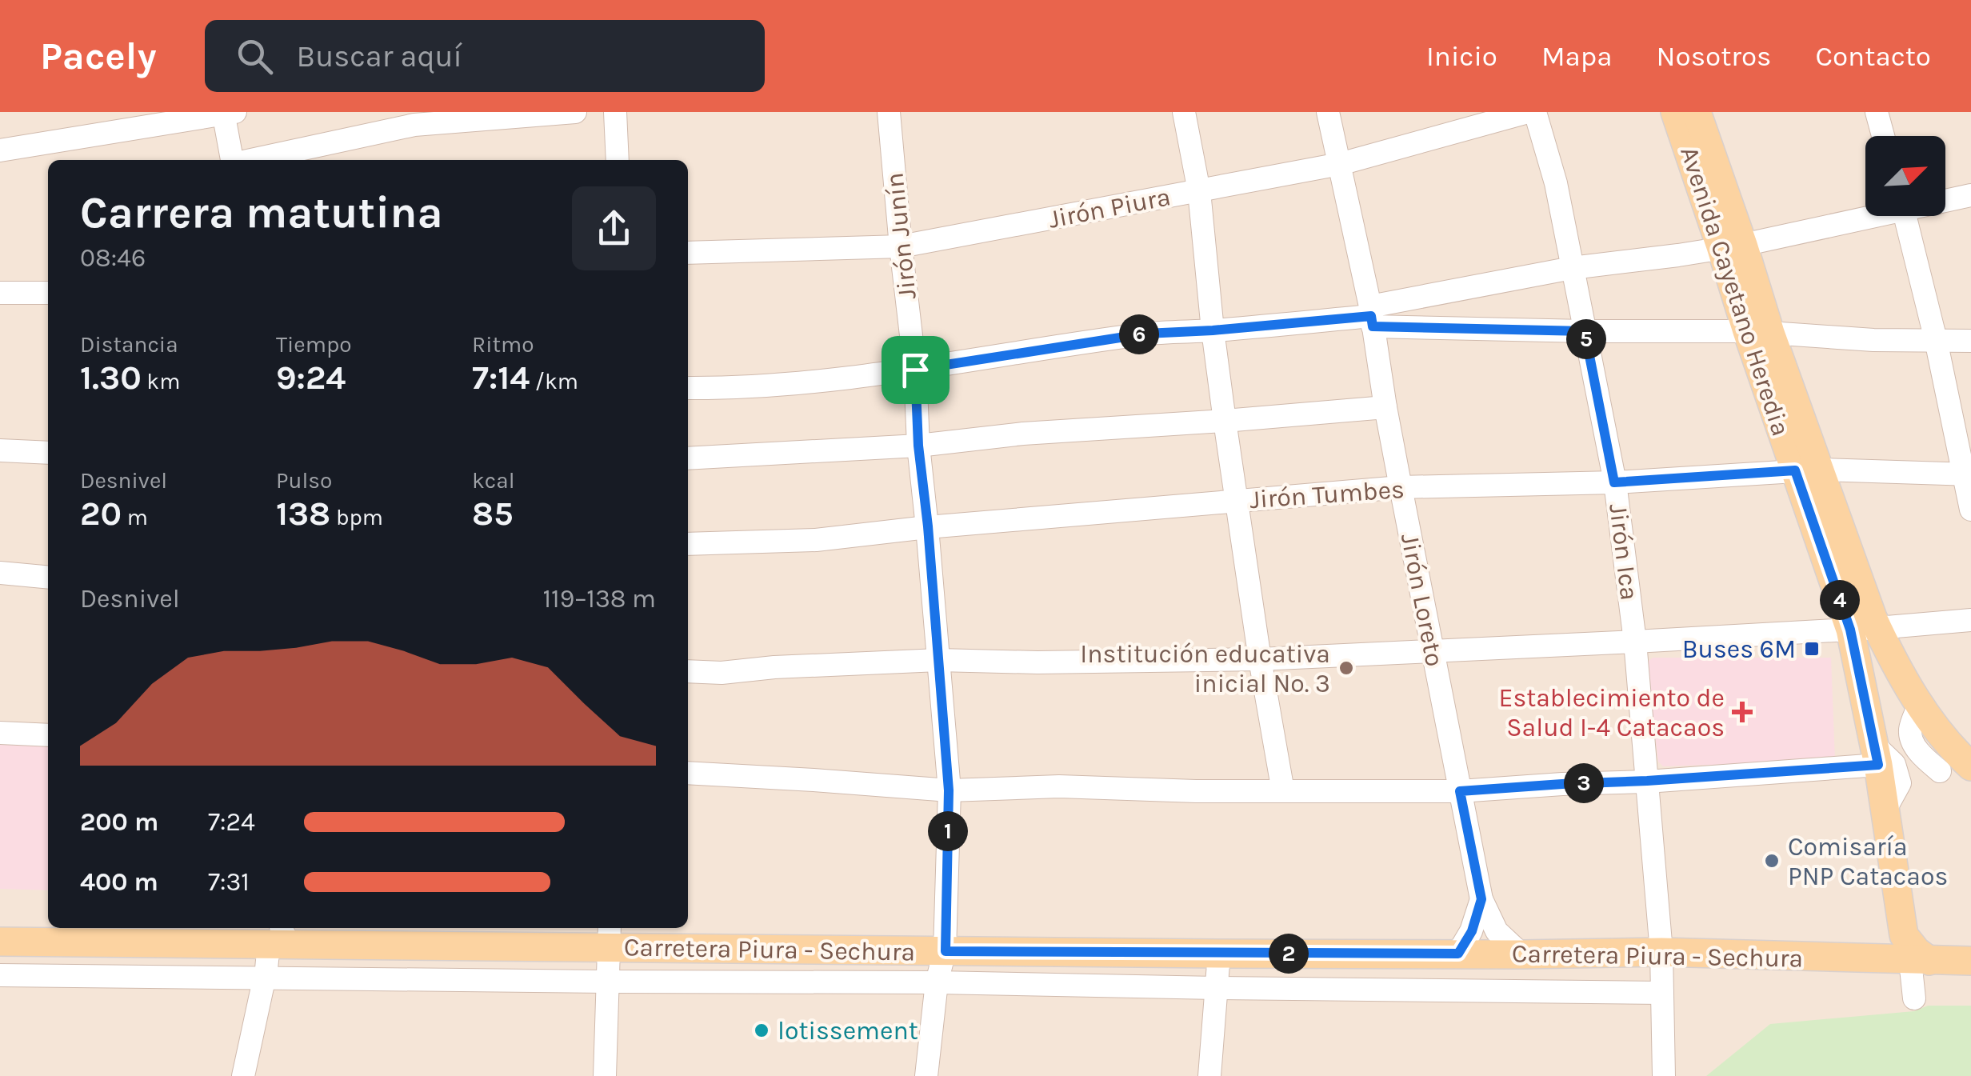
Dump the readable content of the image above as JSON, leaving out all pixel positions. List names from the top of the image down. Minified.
{"streets":{"main road":["Avenida Cayetano Heredia","Carretera Piura - Sechura"],"street":["Jirón Piura","Jirón Junín","Jirón Tumbes","Jirón Ica","Jirón Loreto"]},"crossings":[["Jirón Piura","Jirón Junín"],["Jirón Piura","Jirón Loreto"],["Jirón Junín","Jirón Tumbes"],["Jirón Junín","Carretera Piura - Sechura"],["Avenida Cayetano Heredia","Jirón Tumbes"],["Avenida Cayetano Heredia","Carretera Piura - Sechura"],["Jirón Tumbes","Jirón Ica"],["Jirón Tumbes","Jirón Loreto"],["Jirón Ica","Carretera Piura - Sechura"],["Jirón Loreto","Carretera Piura - Sechura"]],"places":{"transit":["Buses 6M"],"other":["Institución educativa inicial No. 3","Comisaría PNP Catacaos","lotissement"],"health":["Establecimiento de Salud I-4 Catacaos"]},"north":"top right","page":{"header":"Pacely","search":"Buscar aquí","nav":["Inicio","Mapa","Nosotros","Contacto"],"heading":["Carrera matutina","08:46"],"stats":[["Distancia","1.30 km"],["Tiempo","9:24"],["Ritmo","7:14 /km"],["Desnivel","20 m"],["Pulso","138 bpm"],["kcal","85"]],"pins":["6","5","4","3","1","2"],"chart":["Desnivel","119–138 m"],"list":[{"name":"200 m","note":"7:24"},{"name":"400 m","note":"7:31"}]}}
